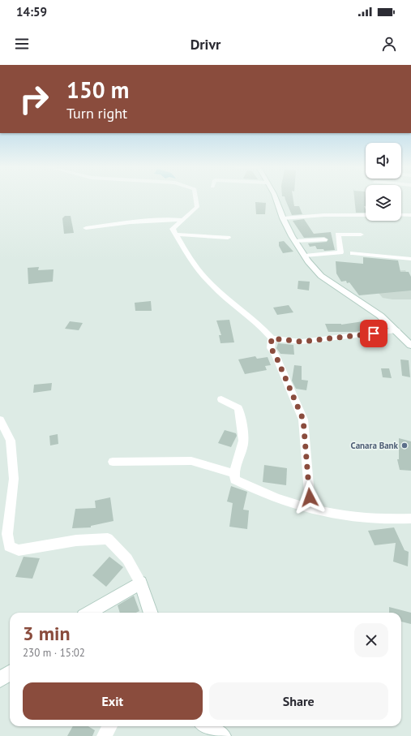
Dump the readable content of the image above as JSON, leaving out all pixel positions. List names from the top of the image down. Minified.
{"places":["Canara Bank"],"page":{"status":"14:59","header":"Drivr","turn":["150 m","Turn right"],"heading":["3 min","230 m · 15:02"],"buttons":["Exit","Share"]}}
